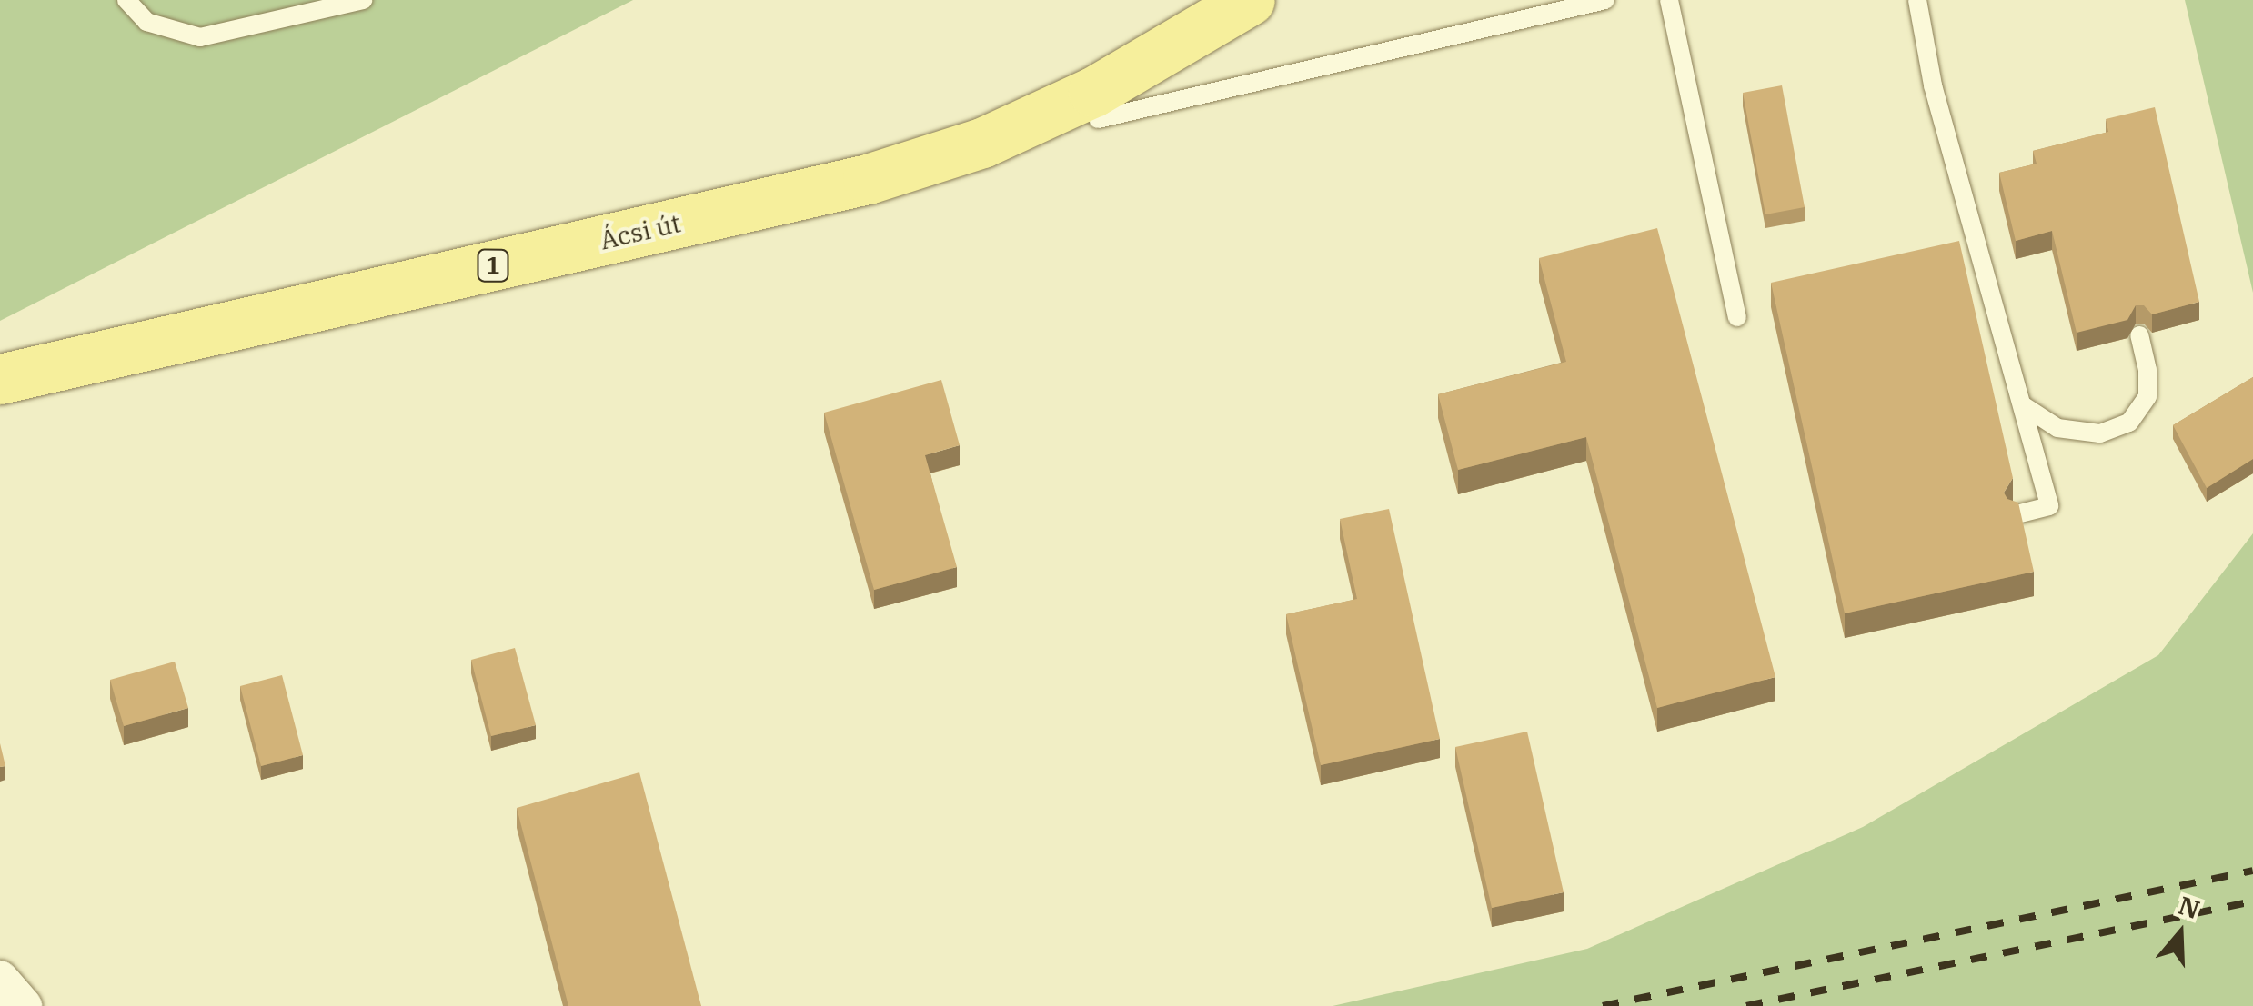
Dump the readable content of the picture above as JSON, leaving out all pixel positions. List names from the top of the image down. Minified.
{"streets":{"main road":["Ácsi út","1"]},"north":"top"}
